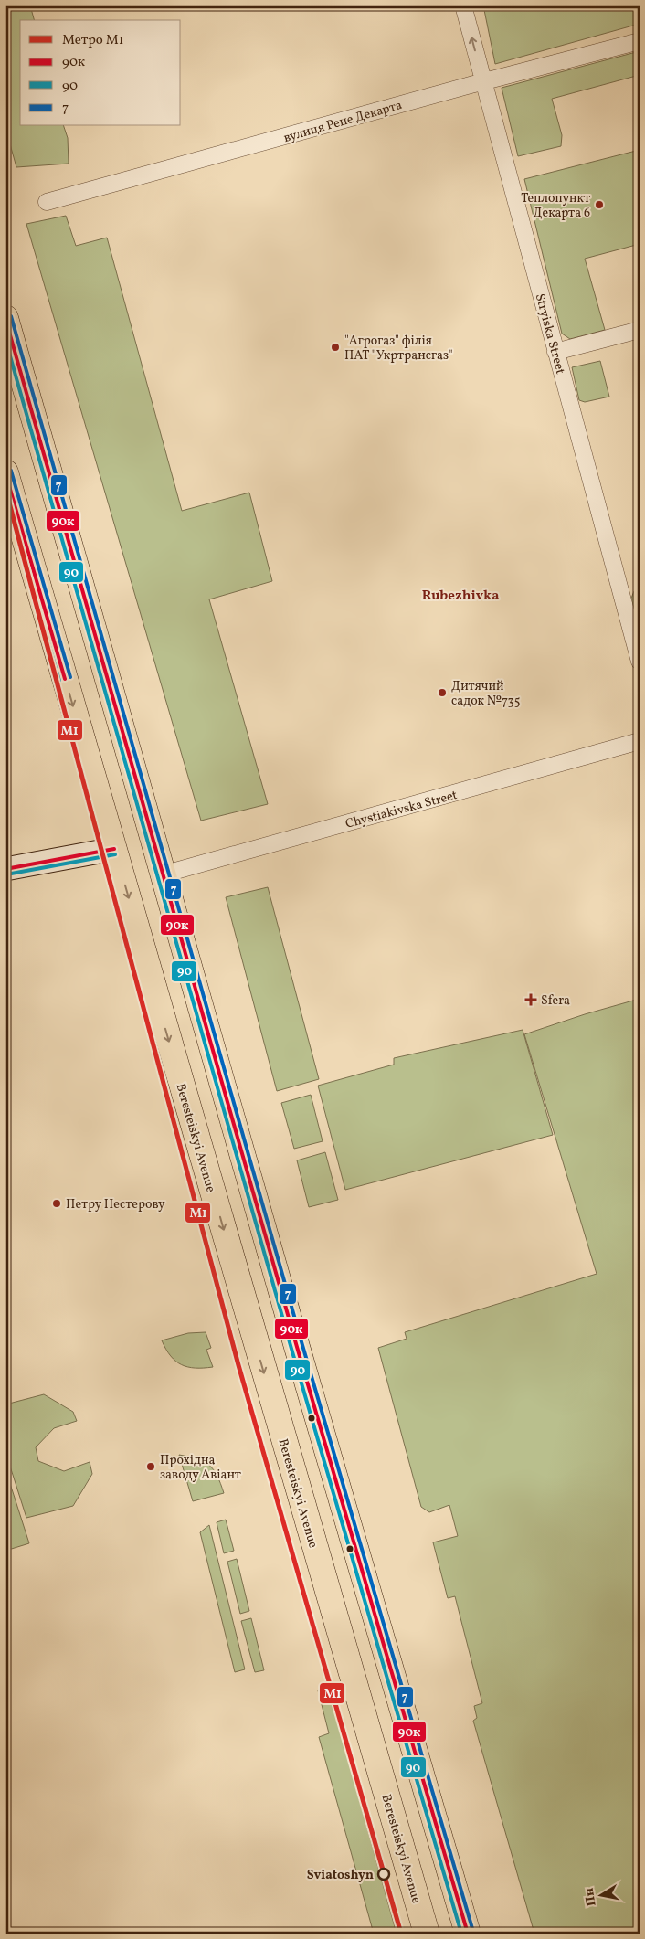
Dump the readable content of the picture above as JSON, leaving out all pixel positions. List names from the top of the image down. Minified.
{"streets":{"main road":["Beresteiskyi Avenue"],"street":["вулиця Рене Декарта","Stryiska Street","Chystiakivska Street"]},"crossings":[["вулиця Рене Декарта","Stryiska Street"]],"districts":["Rubezhivka"],"places":{"other":["Теплопункт Декарта 6","\"Агрогаз\" філія ПАТ \"Укртрансгаз\"","Дитячий садок №735","Петру Нестерову","Прохідна заводу Авіант","Sviatoshyn"],"health":["Sfera"]},"lines":["transit line 7","transit line 90к","transit line 90","metro line M1"],"legend":["Метро M1","90к","90","7"],"north":"left"}
